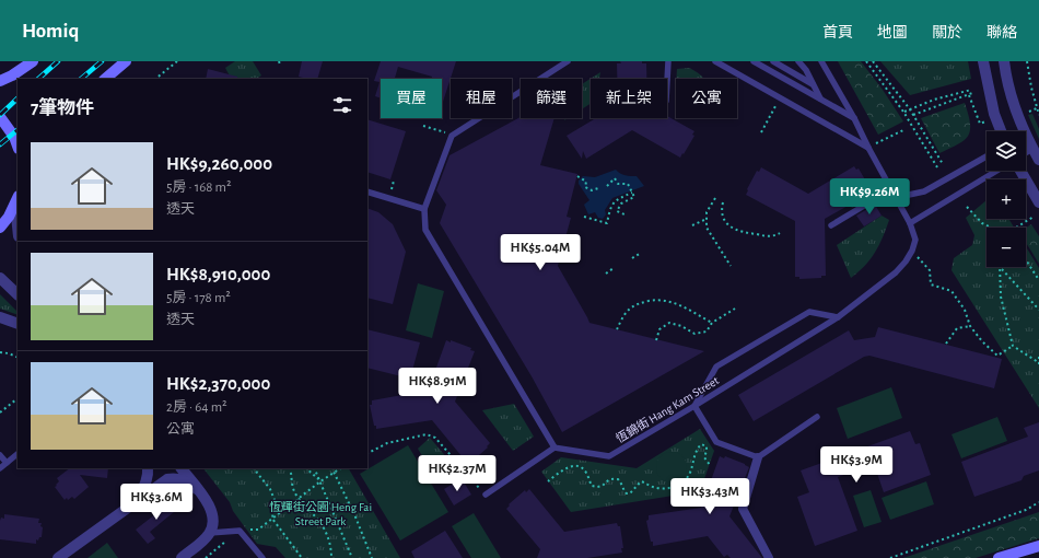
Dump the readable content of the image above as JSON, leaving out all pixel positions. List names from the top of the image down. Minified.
{"streets":{"lane":["恆錦街 Hang Kam Street"]},"parks":["恆輝街公園 Heng Fai Street Park"],"page":{"header":"Homiq","nav":["首頁","地圖","關於","聯絡"],"chip":["買屋","租屋","篩選","新上架","公寓"],"heading":"7筆物件","map_buttons":["+","−"],"list":[{"name":"HK$9,260,000","note":"5房 · 168 m² · 透天"},{"name":"HK$8,910,000","note":"5房 · 178 m² · 透天"},{"name":"HK$2,370,000","note":"2房 · 64 m² · 公寓"}],"price":["HK$9.26M","HK$5.04M","HK$8.91M","HK$3.9M","HK$2.37M","HK$3.43M","HK$3.6M"]}}
